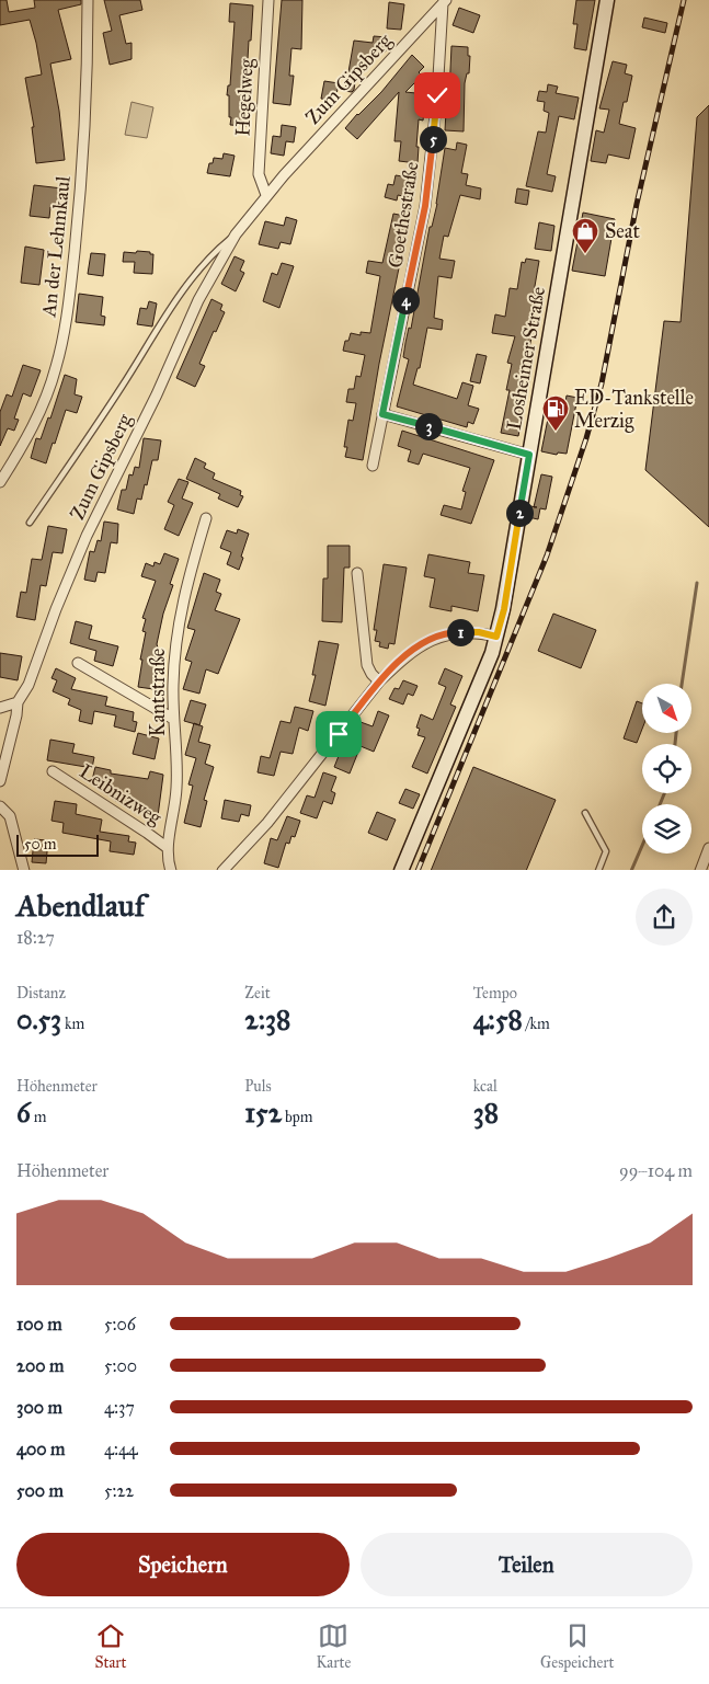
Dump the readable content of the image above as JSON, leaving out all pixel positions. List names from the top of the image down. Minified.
{"streets":{"main road":["Losheimer Straße"],"street":["Zum Gipsberg","Hegelweg","Goethestraße","An der Lehmkaul","Kantstraße","Leibnizweg"]},"crossings":[["Zum Gipsberg","Hegelweg"],["Zum Gipsberg","Goethestraße"],["Kantstraße","Leibnizweg"]],"places":{"shop":["Seat"],"fuel station":["ED-Tankstelle Merzig"]},"scale_bar":"50 m","north":"bottom right","page":{"pins":["5","4","3","2","1"],"scale":"50 m","heading":["Abendlauf","18:27"],"stats":[["Distanz","0.53 km"],["Zeit","2:38"],["Tempo","4:58 /km"],["Höhenmeter","6 m"],["Puls","152 bpm"],["kcal","38"]],"chart":["Höhenmeter","99–104 m"],"list":[{"name":"100 m","note":"5:06"},{"name":"200 m","note":"5:00"},{"name":"300 m","note":"4:37"},{"name":"400 m","note":"4:44"},{"name":"500 m","note":"5:22"}],"buttons":["Speichern","Teilen"],"tabs":["Start","Karte","Gespeichert"]}}
